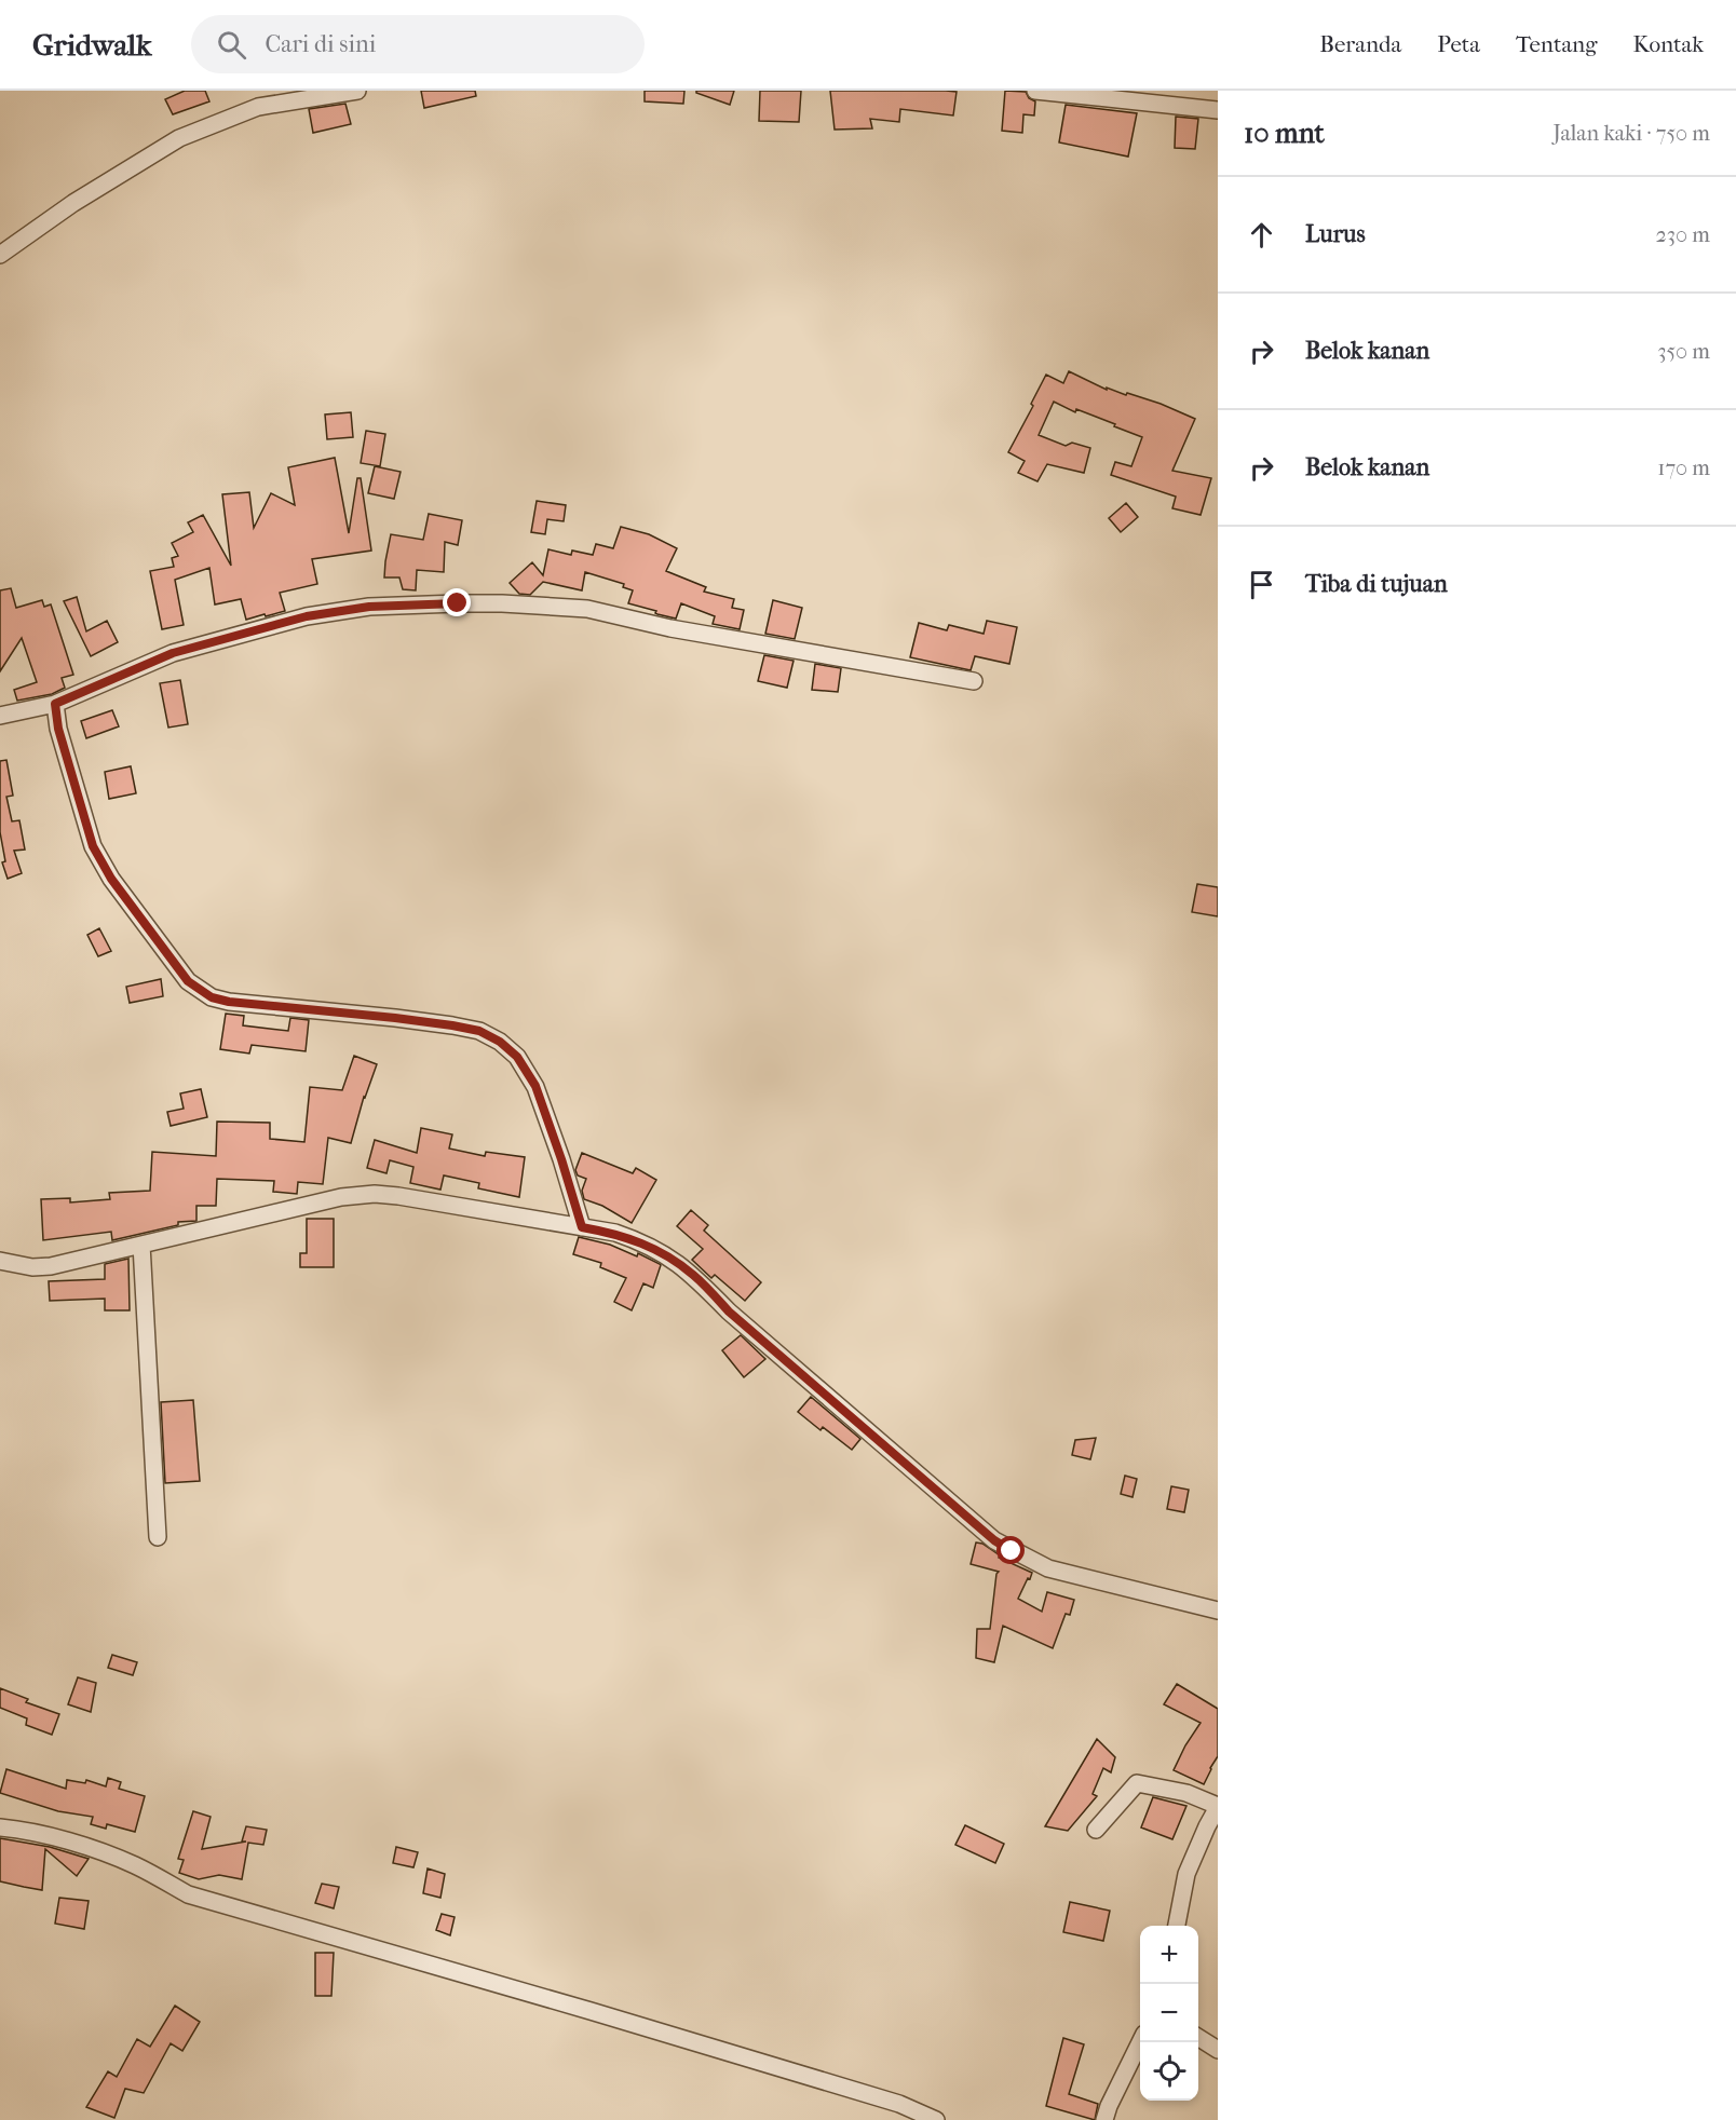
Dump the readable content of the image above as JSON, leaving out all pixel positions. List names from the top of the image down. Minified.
{"page":{"header":"Gridwalk","search":"Cari di sini","nav":["Beranda","Peta","Tentang","Kontak"],"heading":["10 mnt","Jalan kaki · 750 m"],"list":[["Lurus","230 m"],["Belok kanan","350 m"],["Belok kanan","170 m"],"Tiba di tujuan"],"map_buttons":["+","−"]}}
